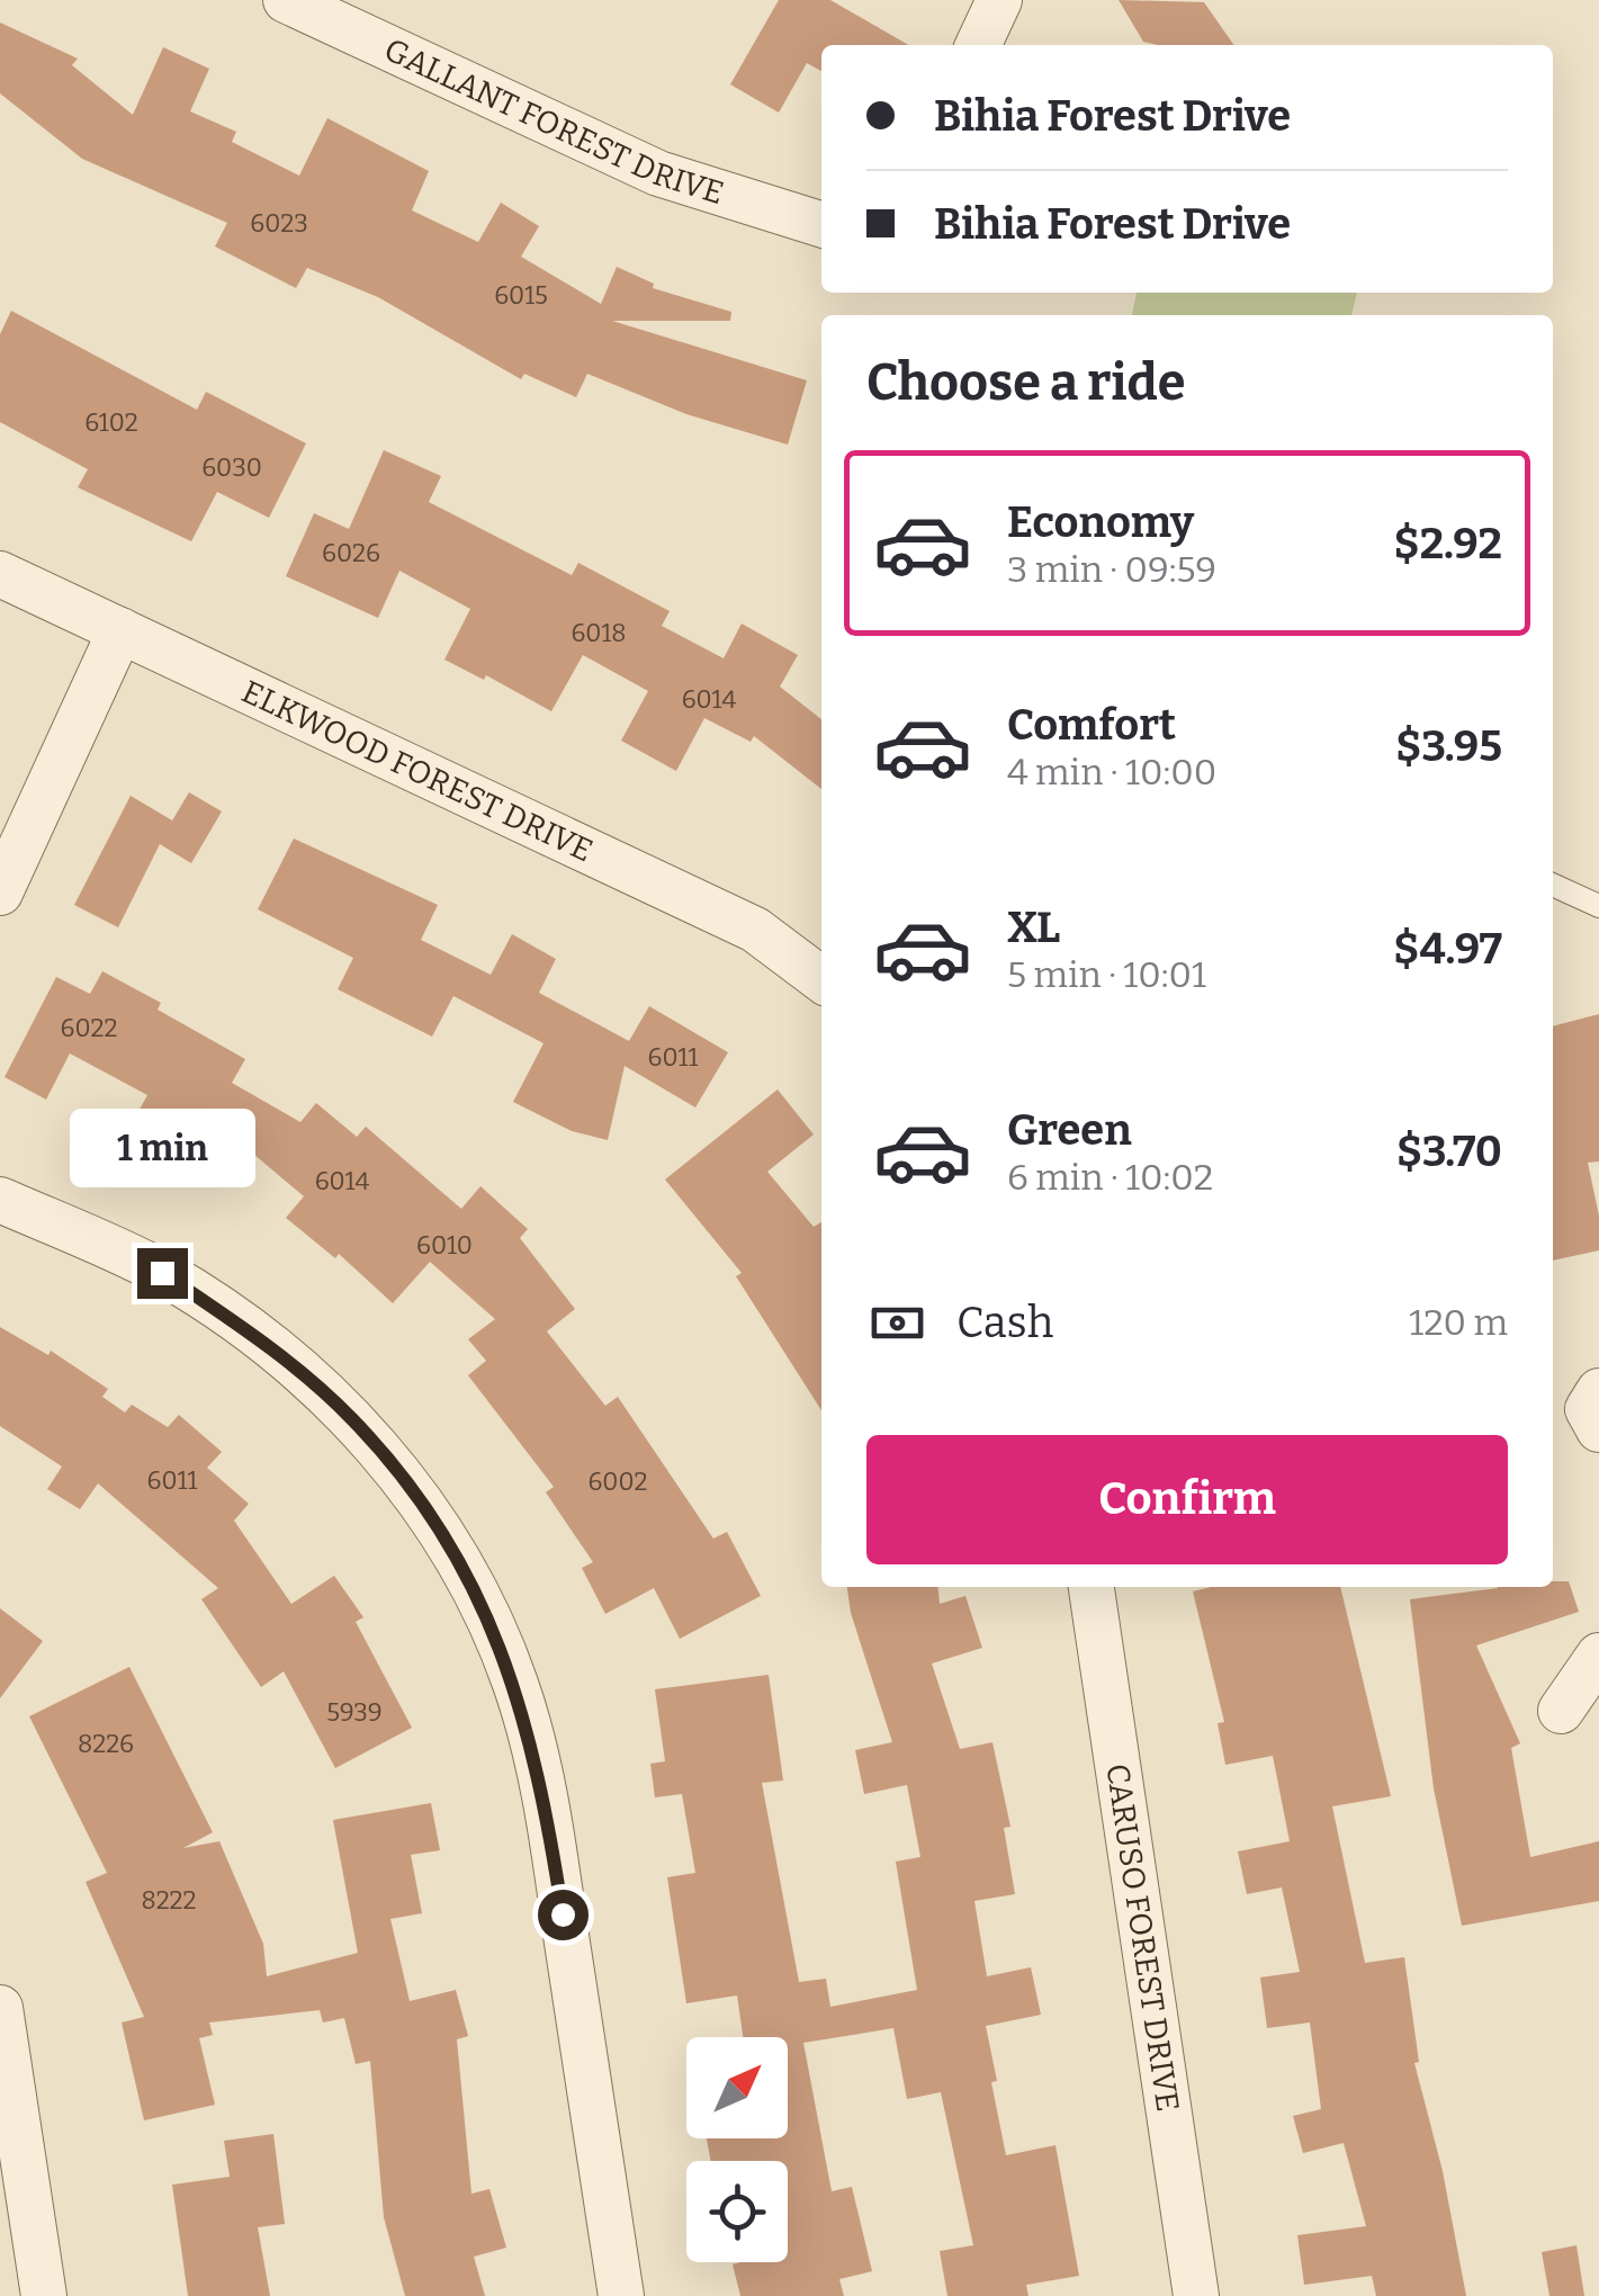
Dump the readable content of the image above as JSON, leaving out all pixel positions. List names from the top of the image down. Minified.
{"streets":{"street":["GALLANT FOREST DRIVE","ELKWOOD FOREST DRIVE","CARUSO FOREST DRIVE"]},"house_numbers":["6023","6015","6102","6030","6026","6018","6014","6022","6011","6014","6010","6011","6002","5939","8226","8222"],"north":"top right","page":{"banner":["Bihia Forest Drive","Bihia Forest Drive"],"heading":"Choose a ride","list":[{"name":"Economy","note":"3 min · 09:59","value":"$2.92"},{"name":"Comfort","note":"4 min · 10:00","value":"$3.95"},{"name":"XL","note":"5 min · 10:01","value":"$4.97"},{"name":"Green","note":"6 min · 10:02","value":"$3.70"}],"bubble":"1 min","pay":["Cash","120 m"],"buttons":"Confirm"}}
